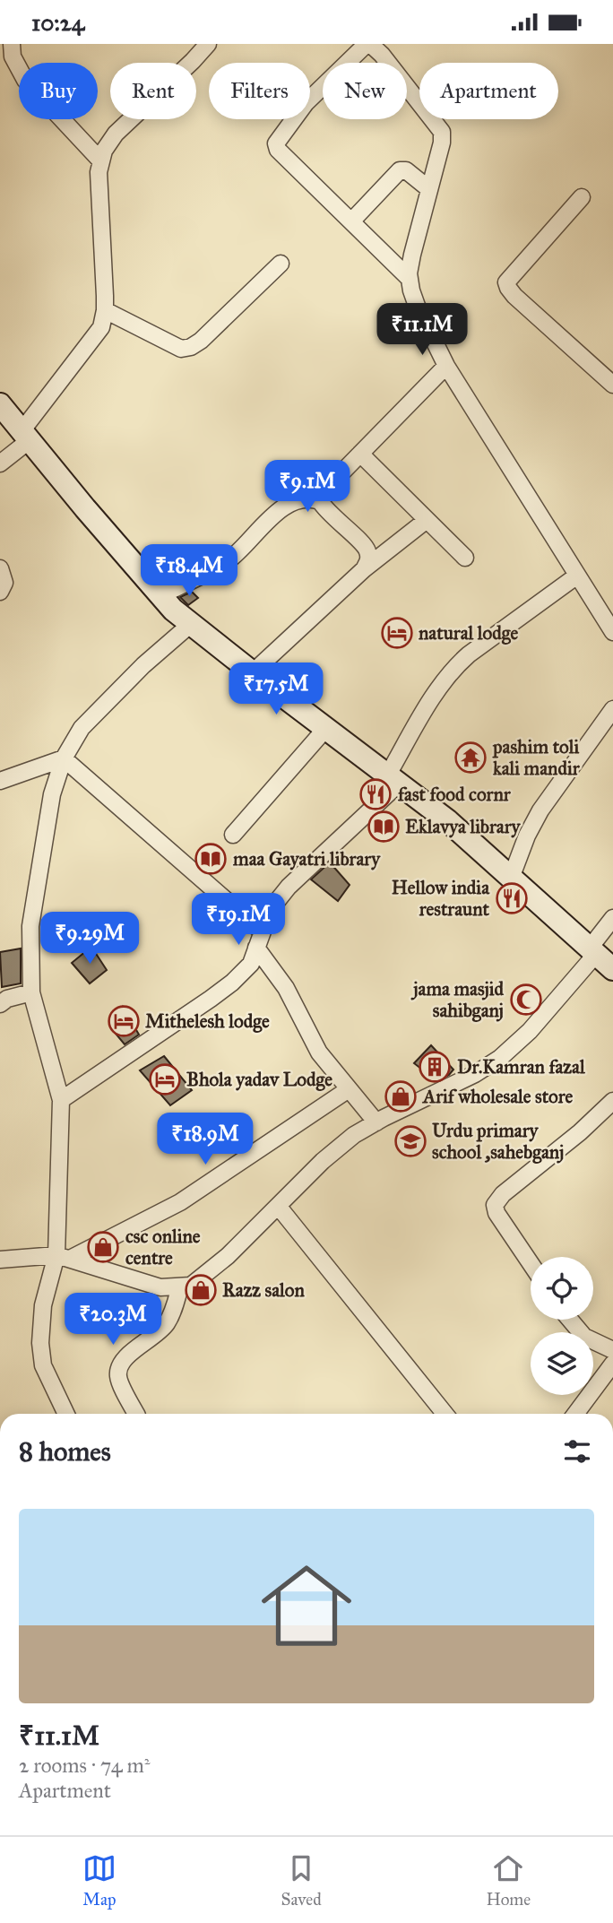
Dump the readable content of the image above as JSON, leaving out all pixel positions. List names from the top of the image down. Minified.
{"places":{"hotel":["natural lodge","Mithelesh lodge","Bhola yadav Lodge"],"temple":["pashim toli kali mandir"],"restaurant":["fast food cornr","Hellow india restraunt"],"library":["Eklavya library","maa Gayatri library"],"mosque":["jama masjid sahibganj"],"building":["Dr.Kamran fazal"],"shop":["Arif wholesale store","csc online centre","Razz salon"],"school or university":["Urdu primary school ,sahebganj"]},"page":{"status":"10:24","chip":["Buy","Rent","Filters","New","Apartment"],"price":["₹11.1M","₹9.1M","₹18.4M","₹17.5M","₹19.1M","₹9.29M","₹18.9M","₹20.3M"],"heading":"8 homes","list":[{"name":"₹11.1M","note":"2 rooms · 74 m² · Apartment"}],"tabs":["Map","Saved","Home"]}}
